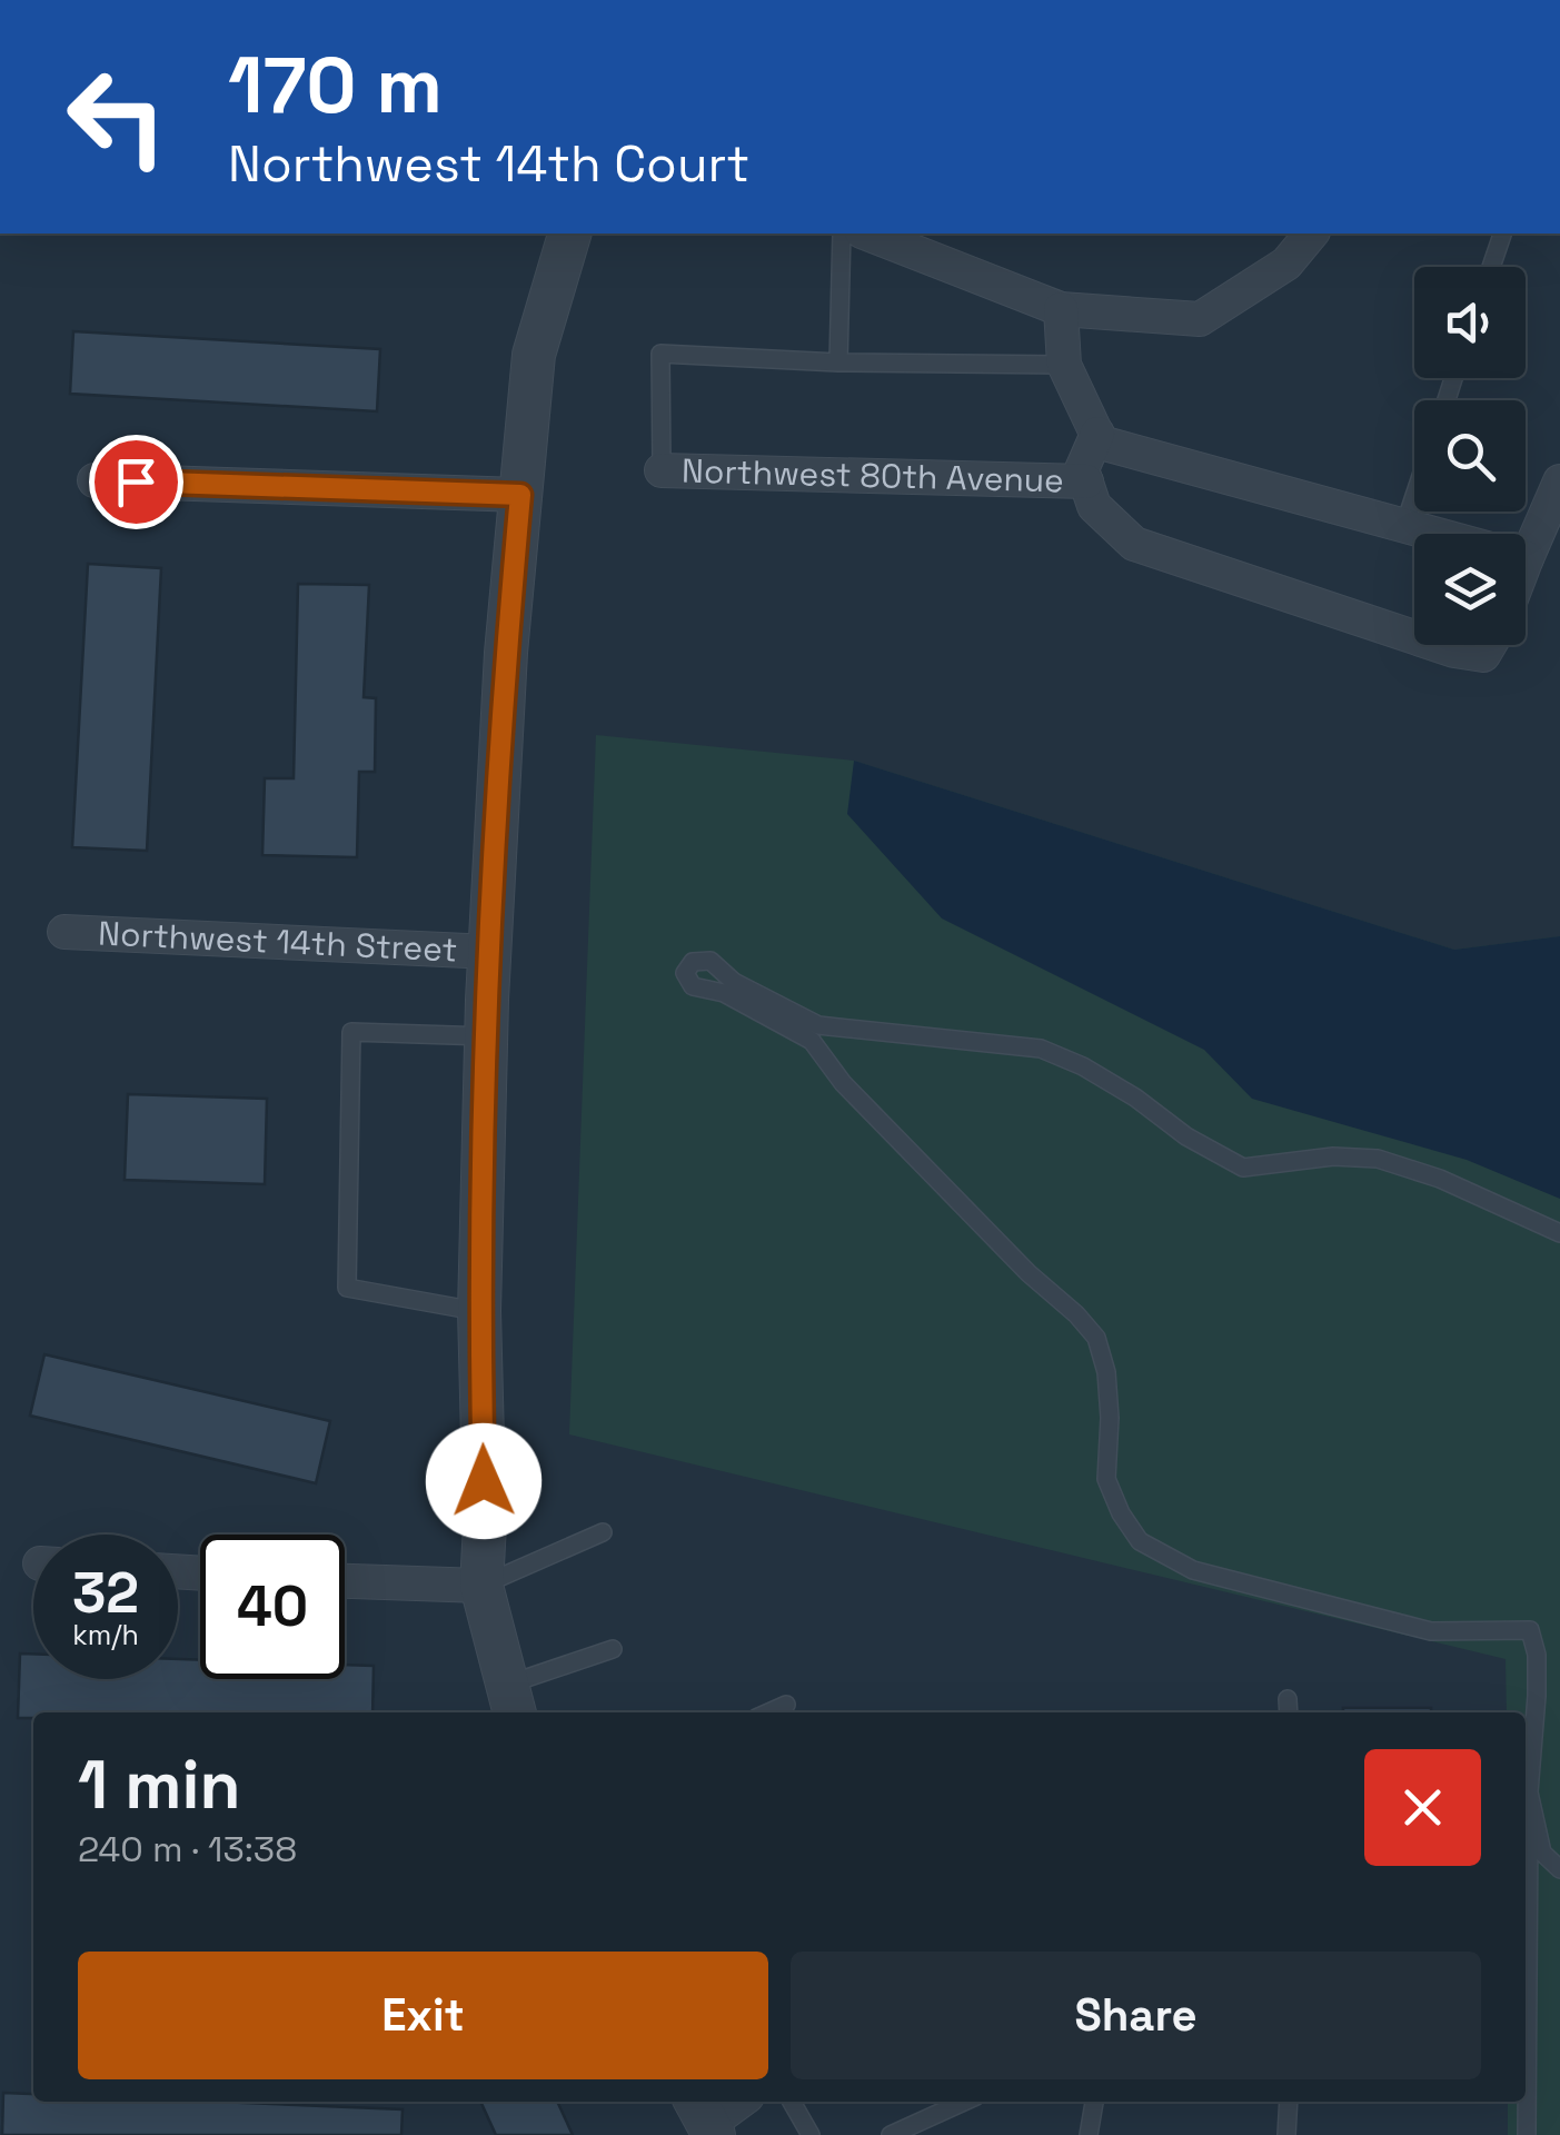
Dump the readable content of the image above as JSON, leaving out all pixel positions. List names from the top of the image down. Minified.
{"streets":{"street":["Northwest 80th Avenue","Northwest 14th Street"]},"page":{"turn":["170 m","Northwest 14th Court"],"speed":"32 km/h","limit":"40","heading":["1 min","240 m · 13:38"],"buttons":["Exit","Share"]}}
